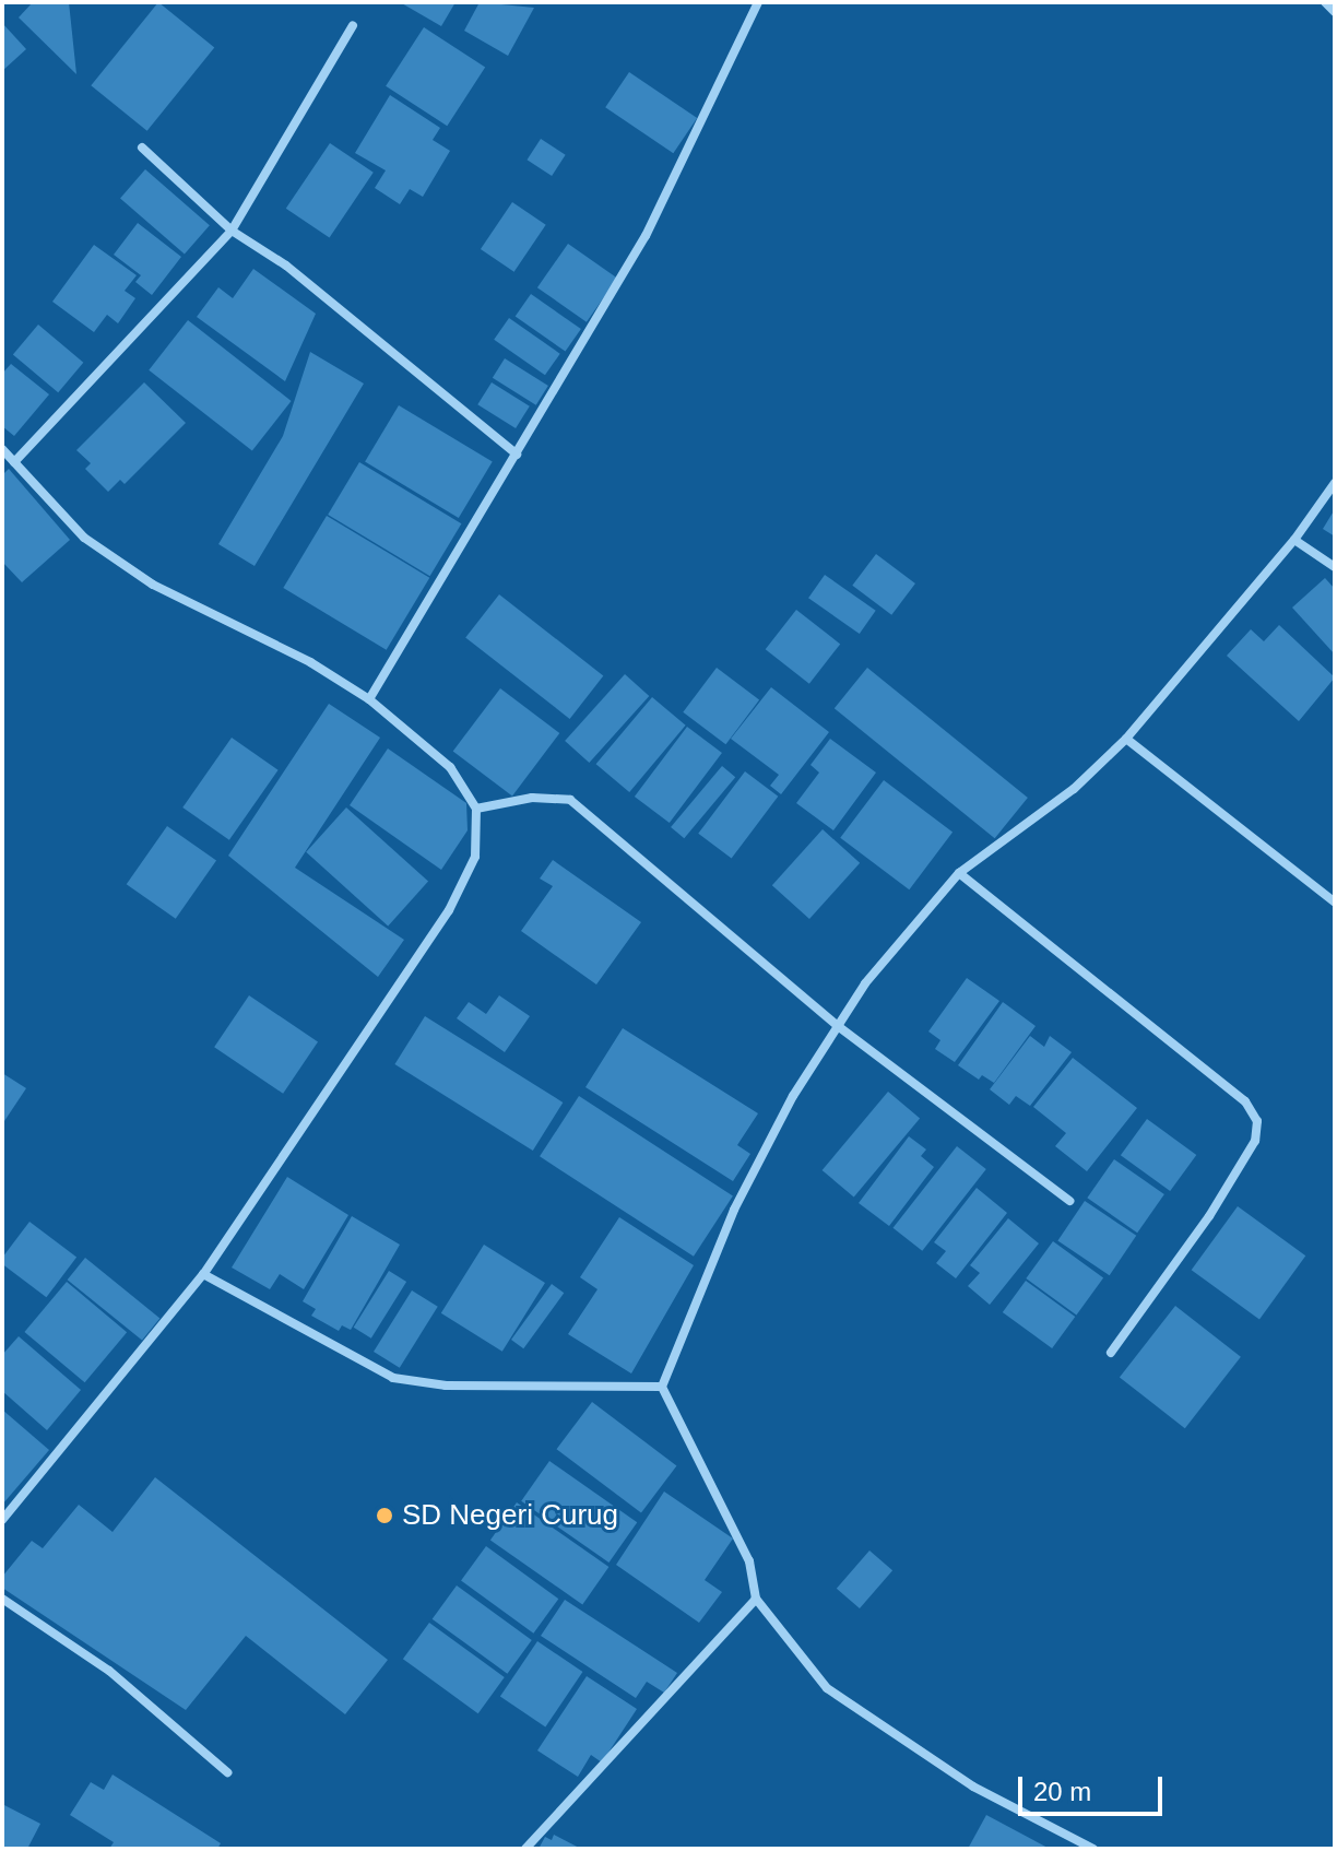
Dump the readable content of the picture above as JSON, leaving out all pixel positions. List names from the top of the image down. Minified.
{"places":["SD Negeri Curug"],"scale_bar":"20 m"}
